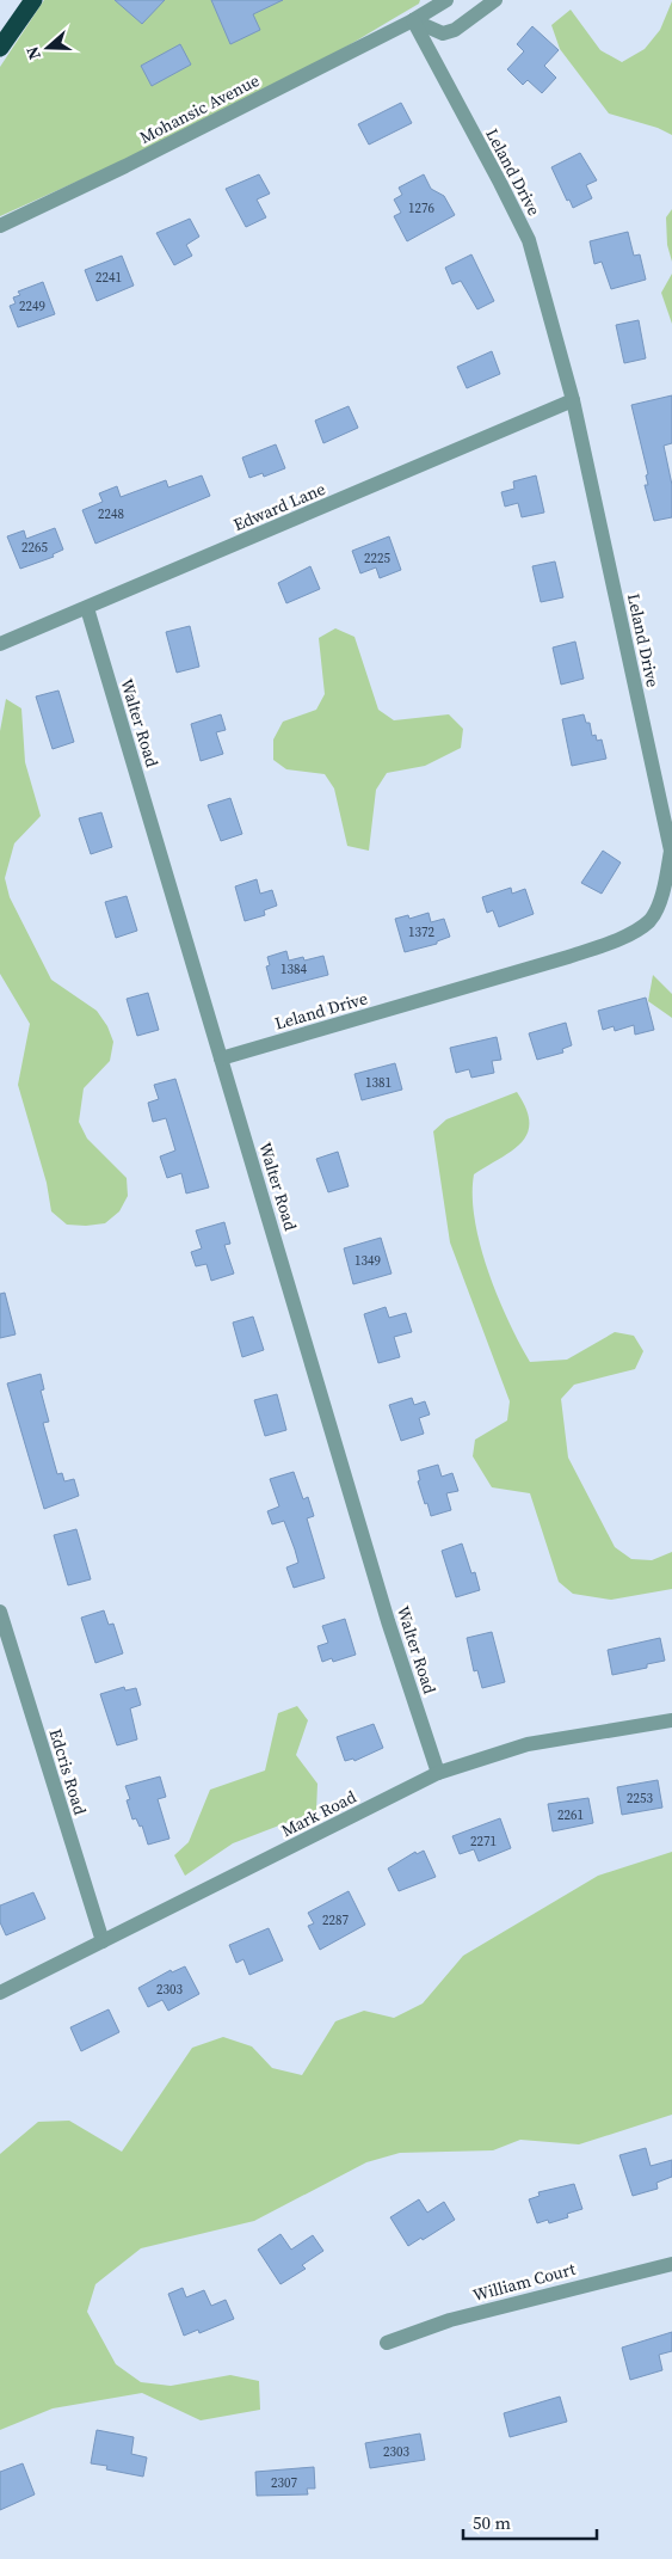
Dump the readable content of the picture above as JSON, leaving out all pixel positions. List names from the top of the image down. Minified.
{"streets":{"street":["Mohansic Avenue","Leland Drive","Edward Lane","Walter Road","Edcris Road","Mark Road","William Court"]},"crossings":[["Mohansic Avenue","Leland Drive"],["Leland Drive","Edward Lane"],["Leland Drive","Walter Road"],["Edward Lane","Walter Road"],["Walter Road","Mark Road"],["Edcris Road","Mark Road"]],"house_numbers":["1276","2241","2249","2248","2265","2225","1372","1384","1381","1349","2253","2261","2271","2287","2303","2303","2307"],"scale_bar":"50 m","north":"left"}
